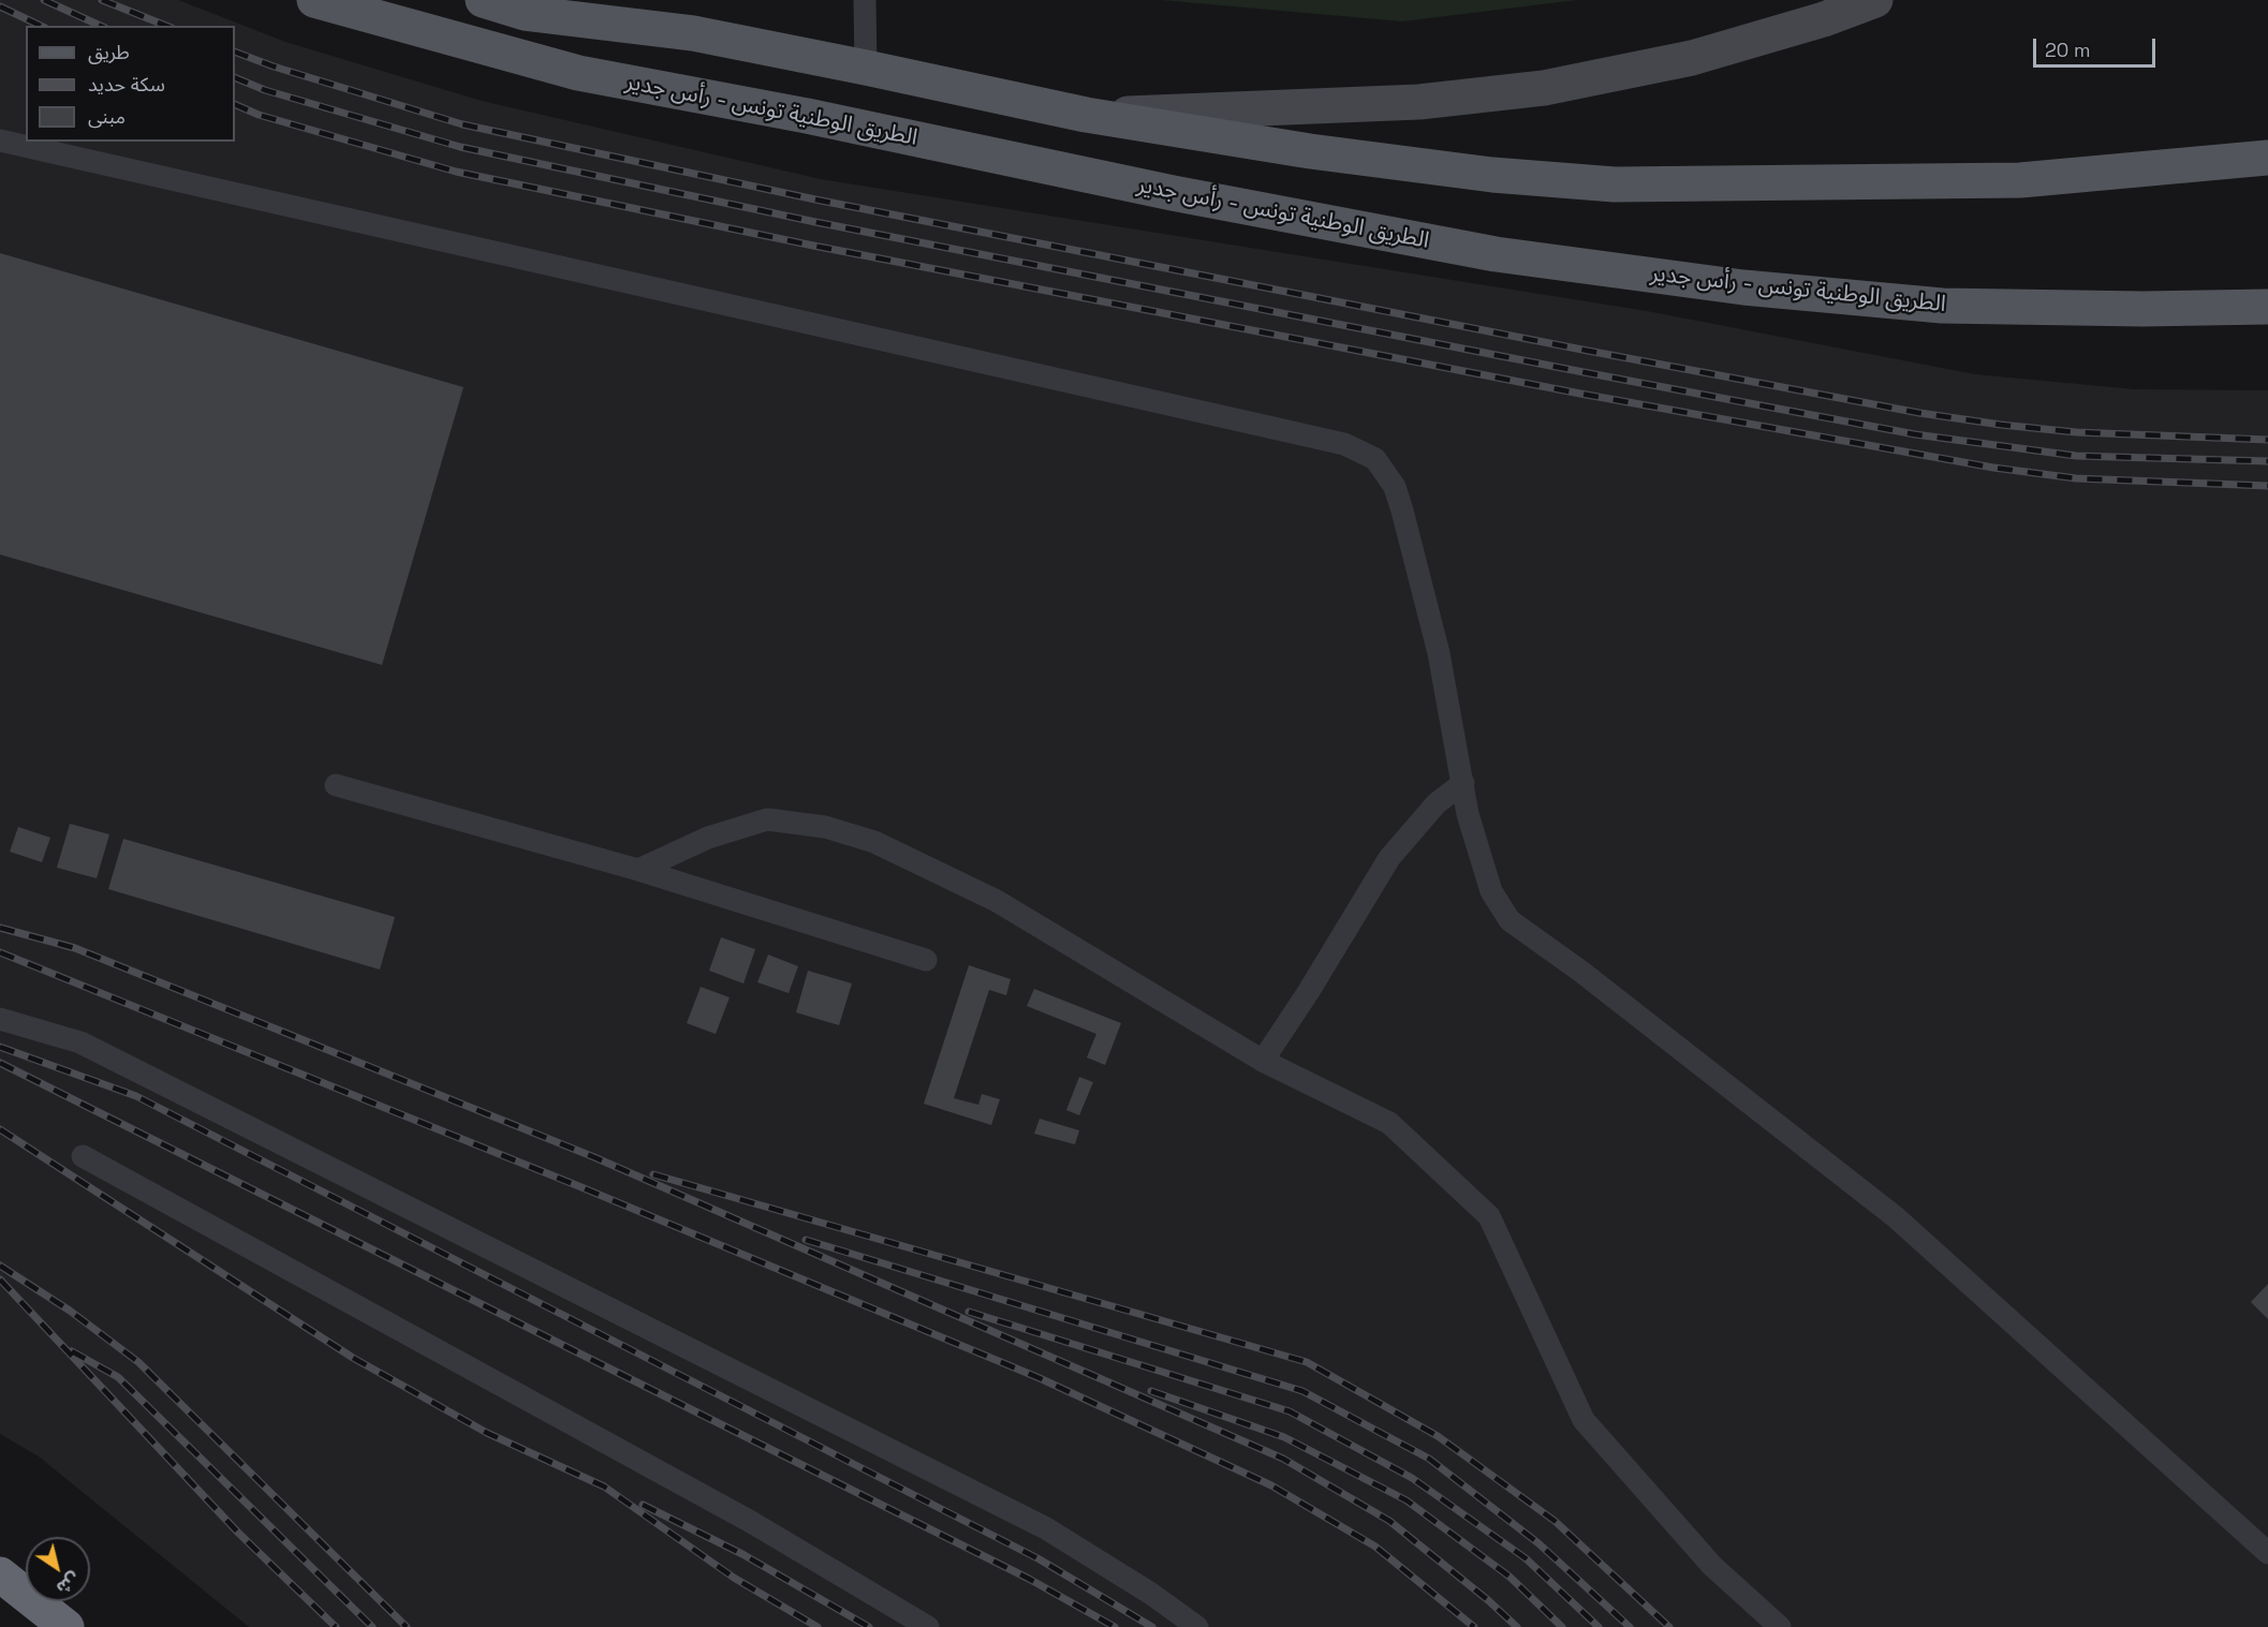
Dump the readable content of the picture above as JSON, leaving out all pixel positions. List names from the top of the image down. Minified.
{"streets":{"main road":["الطريق الوطنية تونس - رأس جدير"]},"legend":["طريق","سكة حديد","مبنى"],"scale_bar":"20 m","north":"bottom right"}
